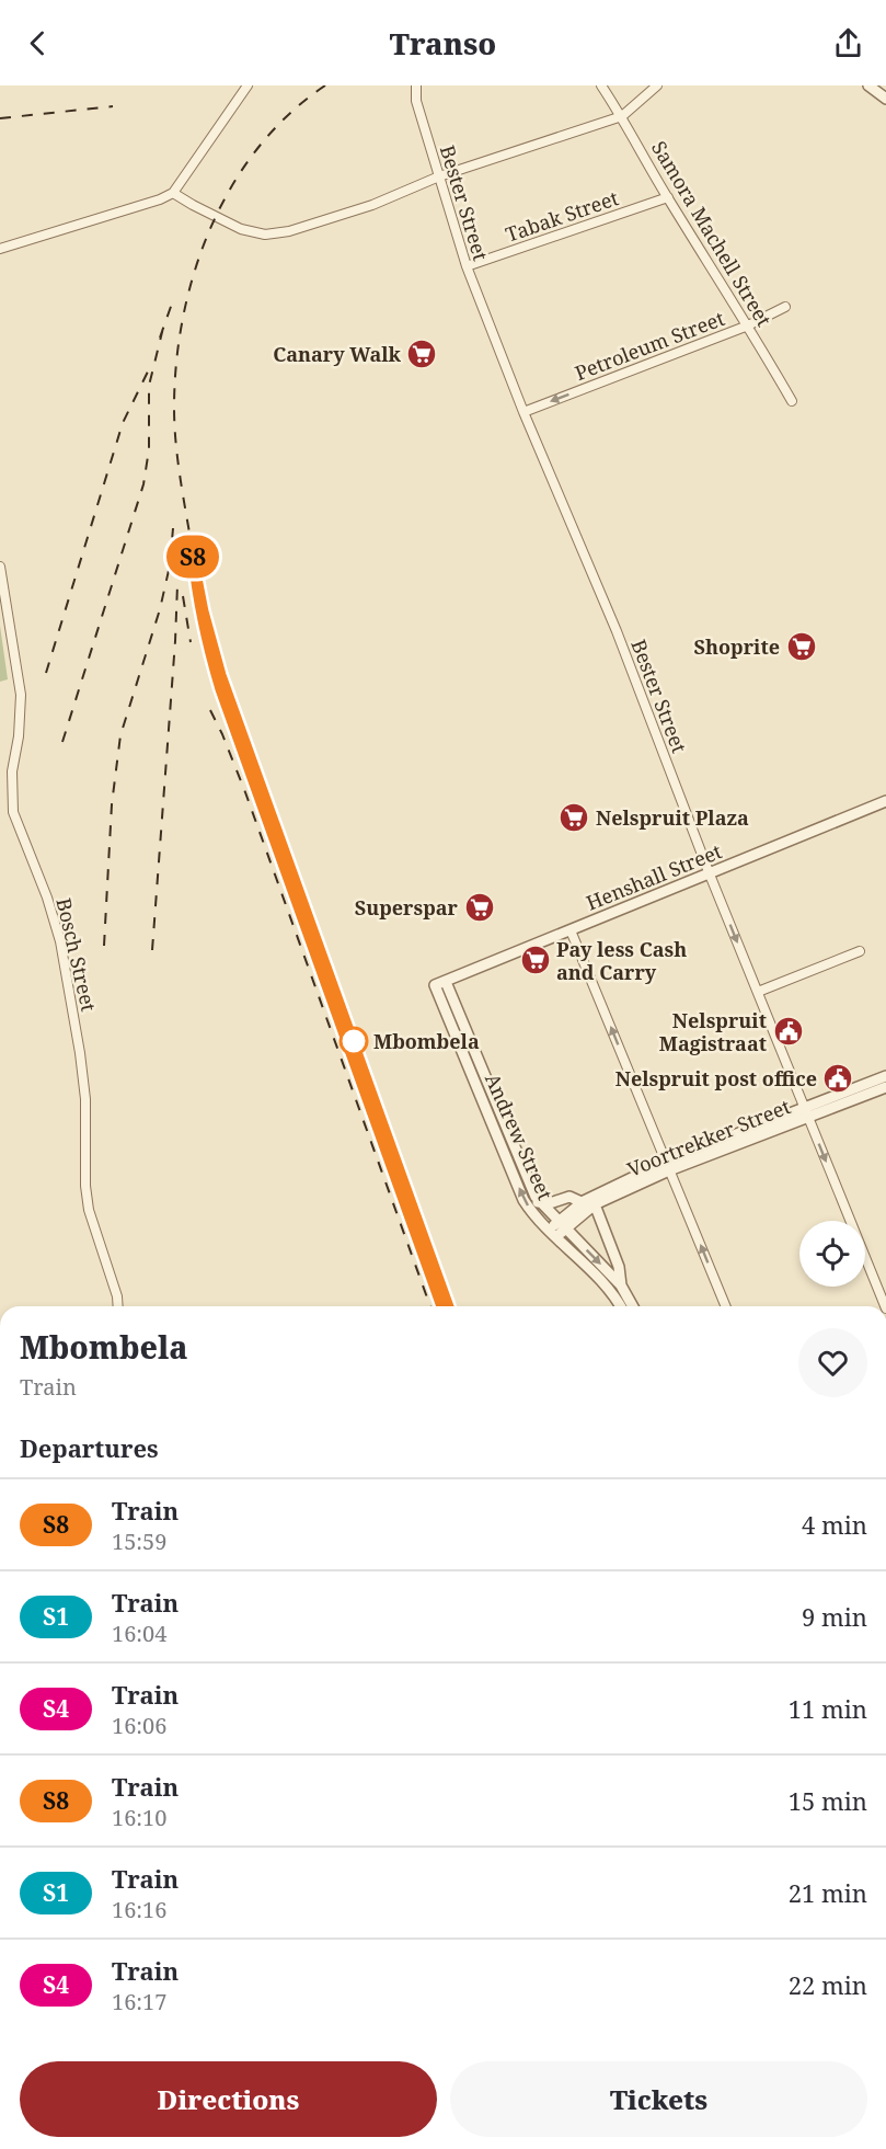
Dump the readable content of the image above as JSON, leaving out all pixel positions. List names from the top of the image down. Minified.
{"streets":{"street":["Bester Street","Tabak Street","Samora Machell Street","Petroleum Street","Henshall Street","Bosch Street","Andrew Street","Voortrekker Street"]},"crossings":[["Bester Street","Tabak Street"],["Bester Street","Petroleum Street"],["Bester Street","Henshall Street"],["Bester Street","Voortrekker Street"],["Tabak Street","Samora Machell Street"],["Samora Machell Street","Petroleum Street"],["Henshall Street","Andrew Street"],["Andrew Street","Voortrekker Street"]],"one_way":["Petroleum Street"],"places":{"supermarket":["Canary Walk","Shoprite","Nelspruit Plaza","Superspar","Pay less Cash and Carry"],"public building":["Nelspruit Magistraat","Nelspruit post office"],"other":["Mbombela"]},"page":{"header":"Transo","on_map":"S8","heading":[["Mbombela","Train"],"Departures"],"list":[{"mark":"S8","name":"Train","note":"15:59","value":"4 min"},{"mark":"S1","name":"Train","note":"16:04","value":"9 min"},{"mark":"S4","name":"Train","note":"16:06","value":"11 min"},{"mark":"S8","name":"Train","note":"16:10","value":"15 min"},{"mark":"S1","name":"Train","note":"16:16","value":"21 min"},{"mark":"S4","name":"Train","note":"16:17","value":"22 min"}],"buttons":["Directions","Tickets"]}}
